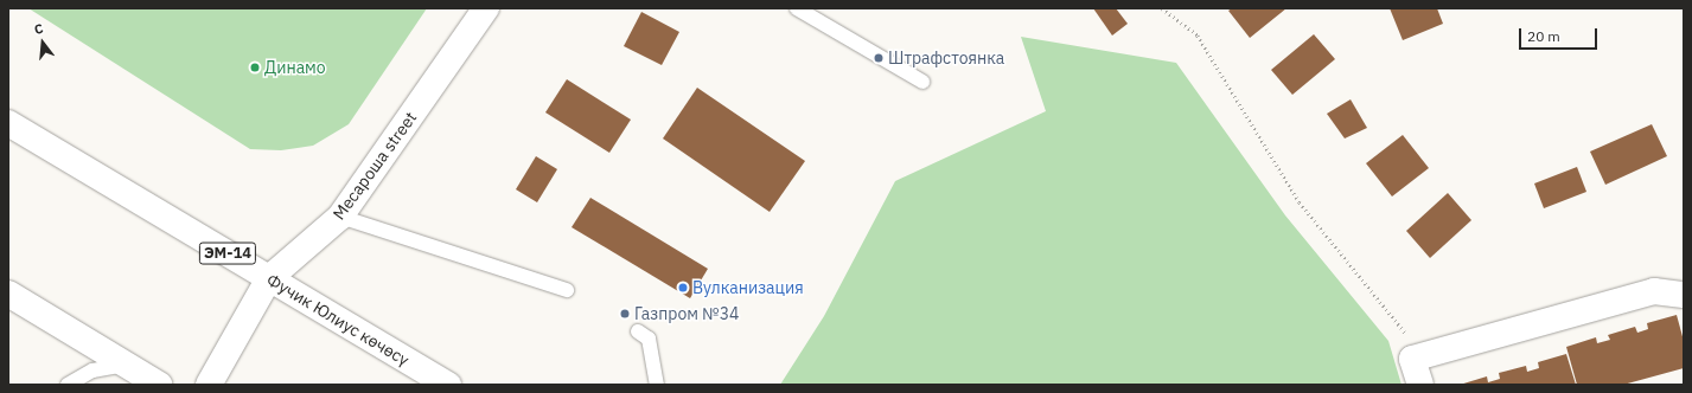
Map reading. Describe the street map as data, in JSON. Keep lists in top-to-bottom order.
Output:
{
  "streets": {
    "street": ["Месароша street", "ЭМ-14", "Фучик Юлиус көчөсү"]
  },
  "crossings": [
    ["Месароша street", "Фучик Юлиус көчөсү"]
  ],
  "places": [
    "Штрафстоянка",
    "Динамо",
    "Вулканизация",
    "Газпром №34"
  ],
  "scale_bar": "20 m",
  "north": "top"
}
